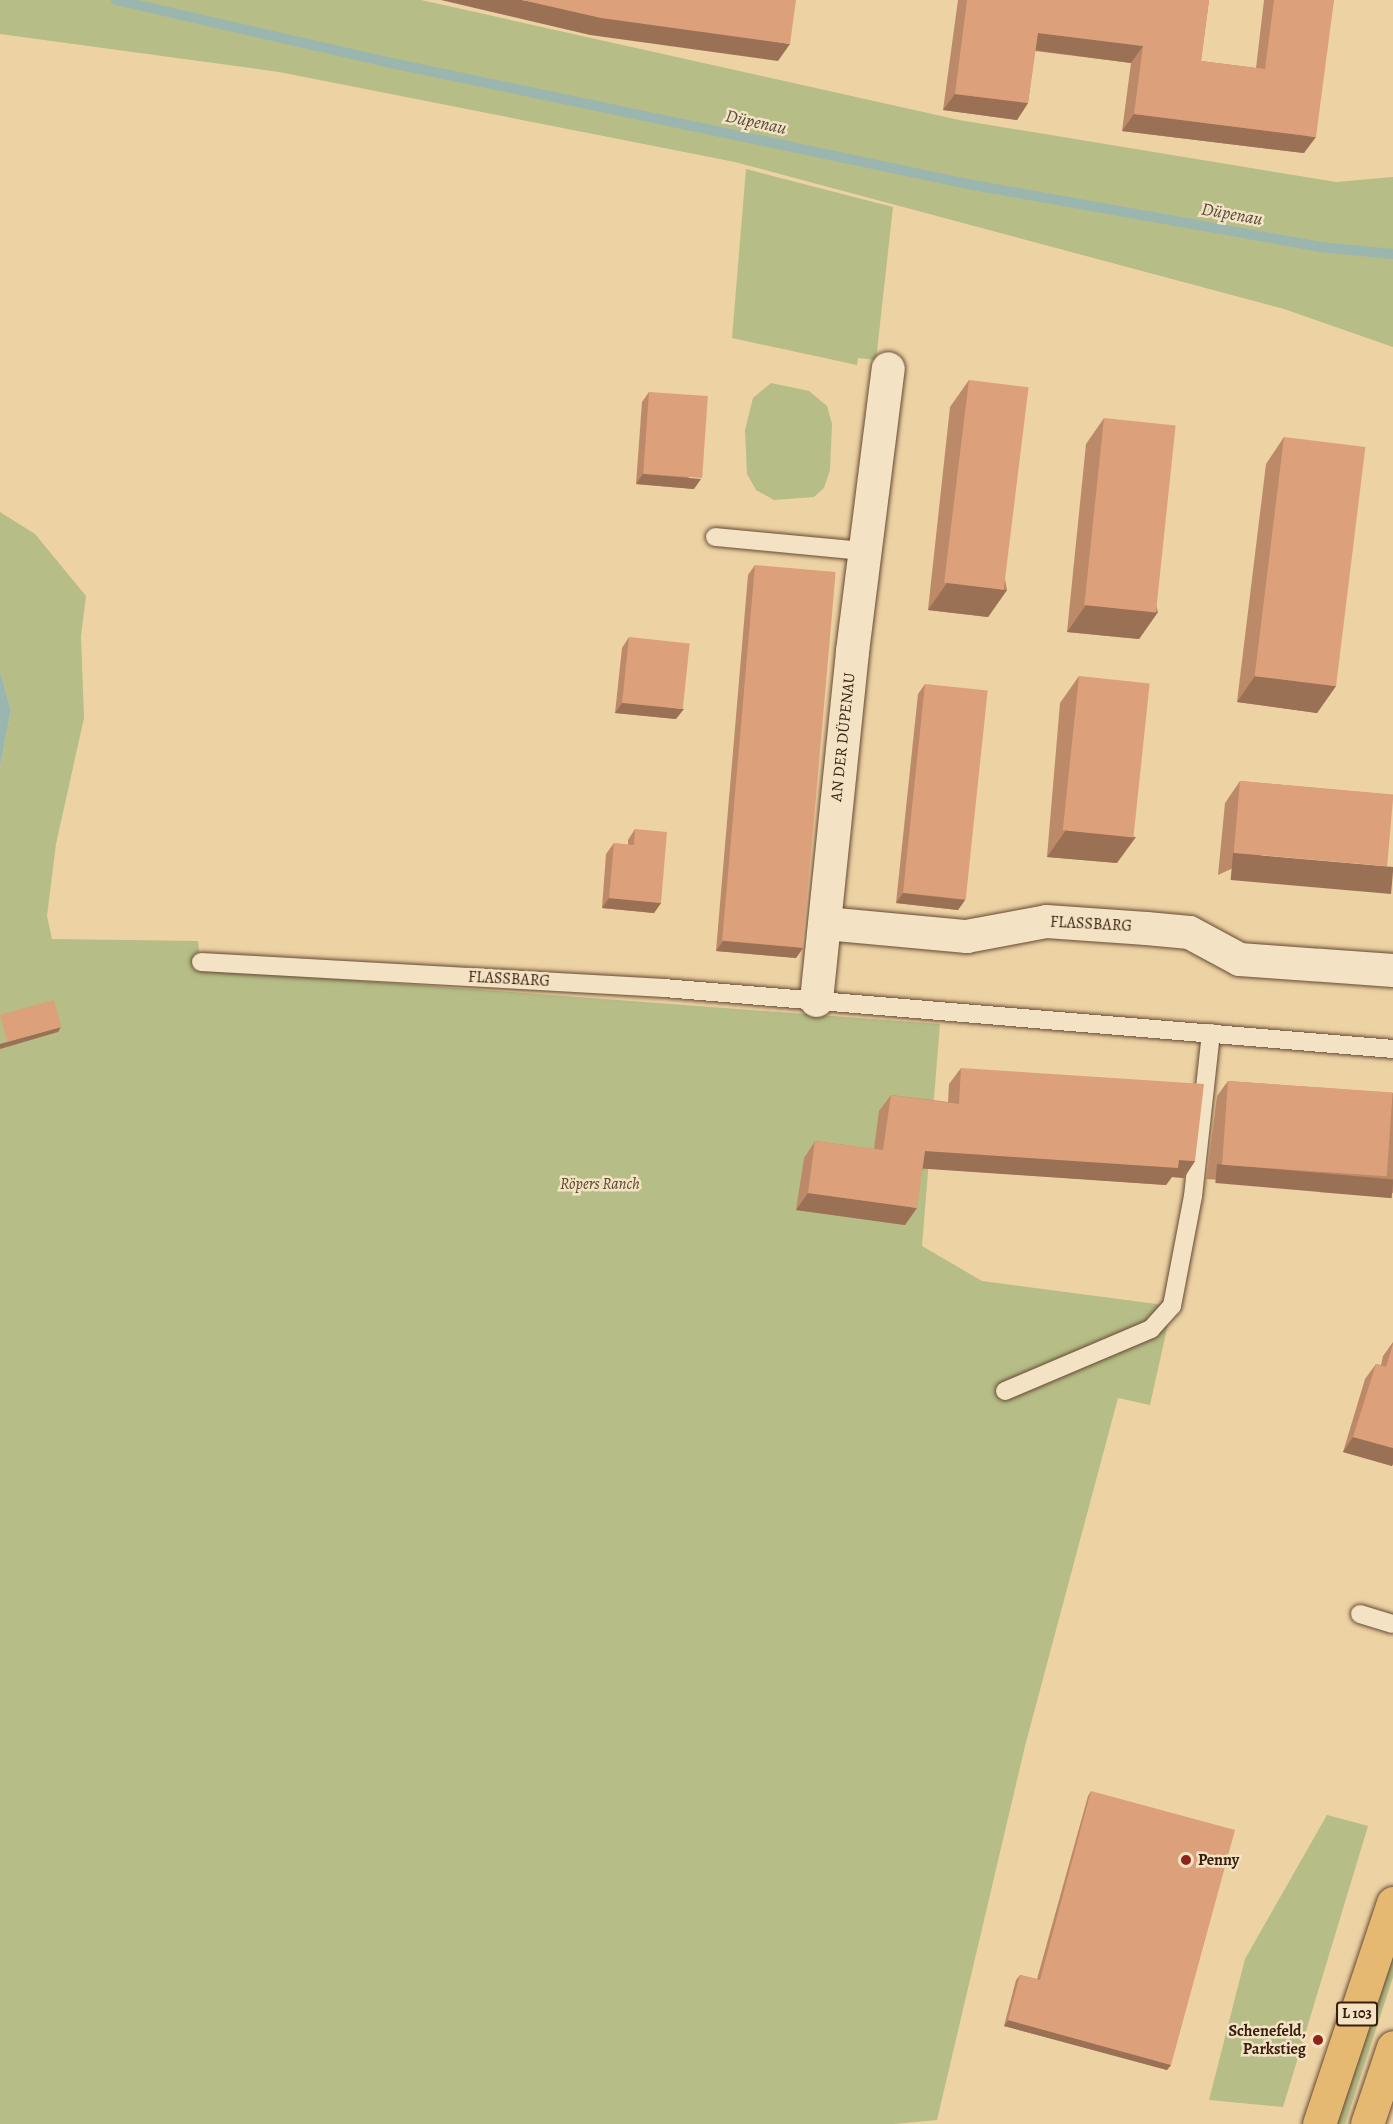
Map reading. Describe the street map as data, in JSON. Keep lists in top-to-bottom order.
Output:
{
  "streets": {
    "main road": ["L 103"],
    "street": ["AN DER DÜPENAU", "FLASSBARG"]
  },
  "crossings": [
    ["AN DER DÜPENAU", "FLASSBARG"]
  ],
  "water": ["Düpenau"],
  "parks": ["Röpers Ranch"],
  "places": ["Penny", "Schenefeld, Parkstieg"]
}
